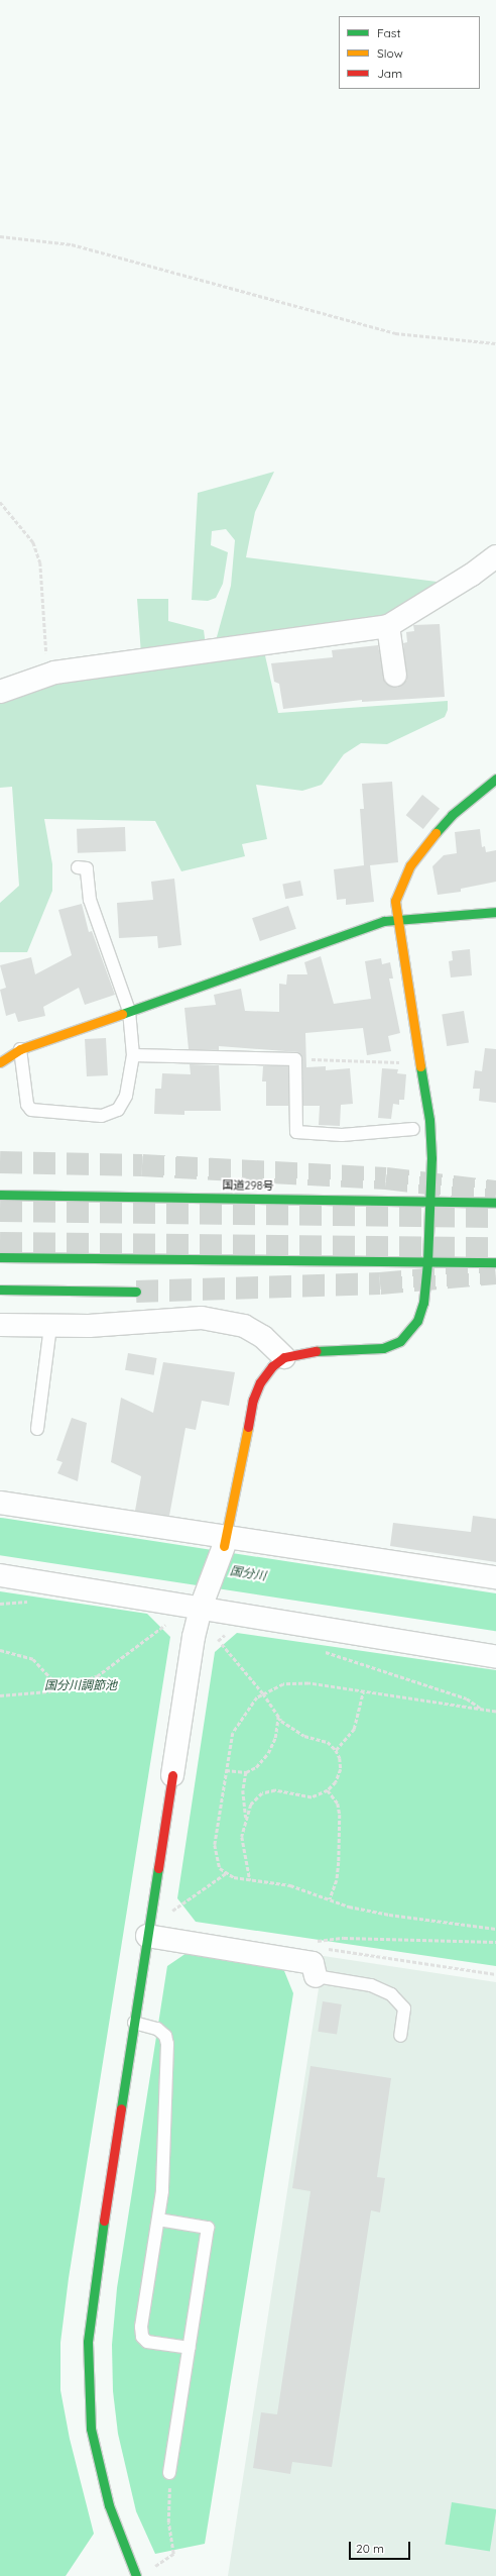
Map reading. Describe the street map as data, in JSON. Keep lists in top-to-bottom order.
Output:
{
  "streets": {
    "main road": ["国道298号"]
  },
  "water": ["国分川", "国分川調節池"],
  "legend": ["Fast", "Slow", "Jam"],
  "scale_bar": "20 m"
}
